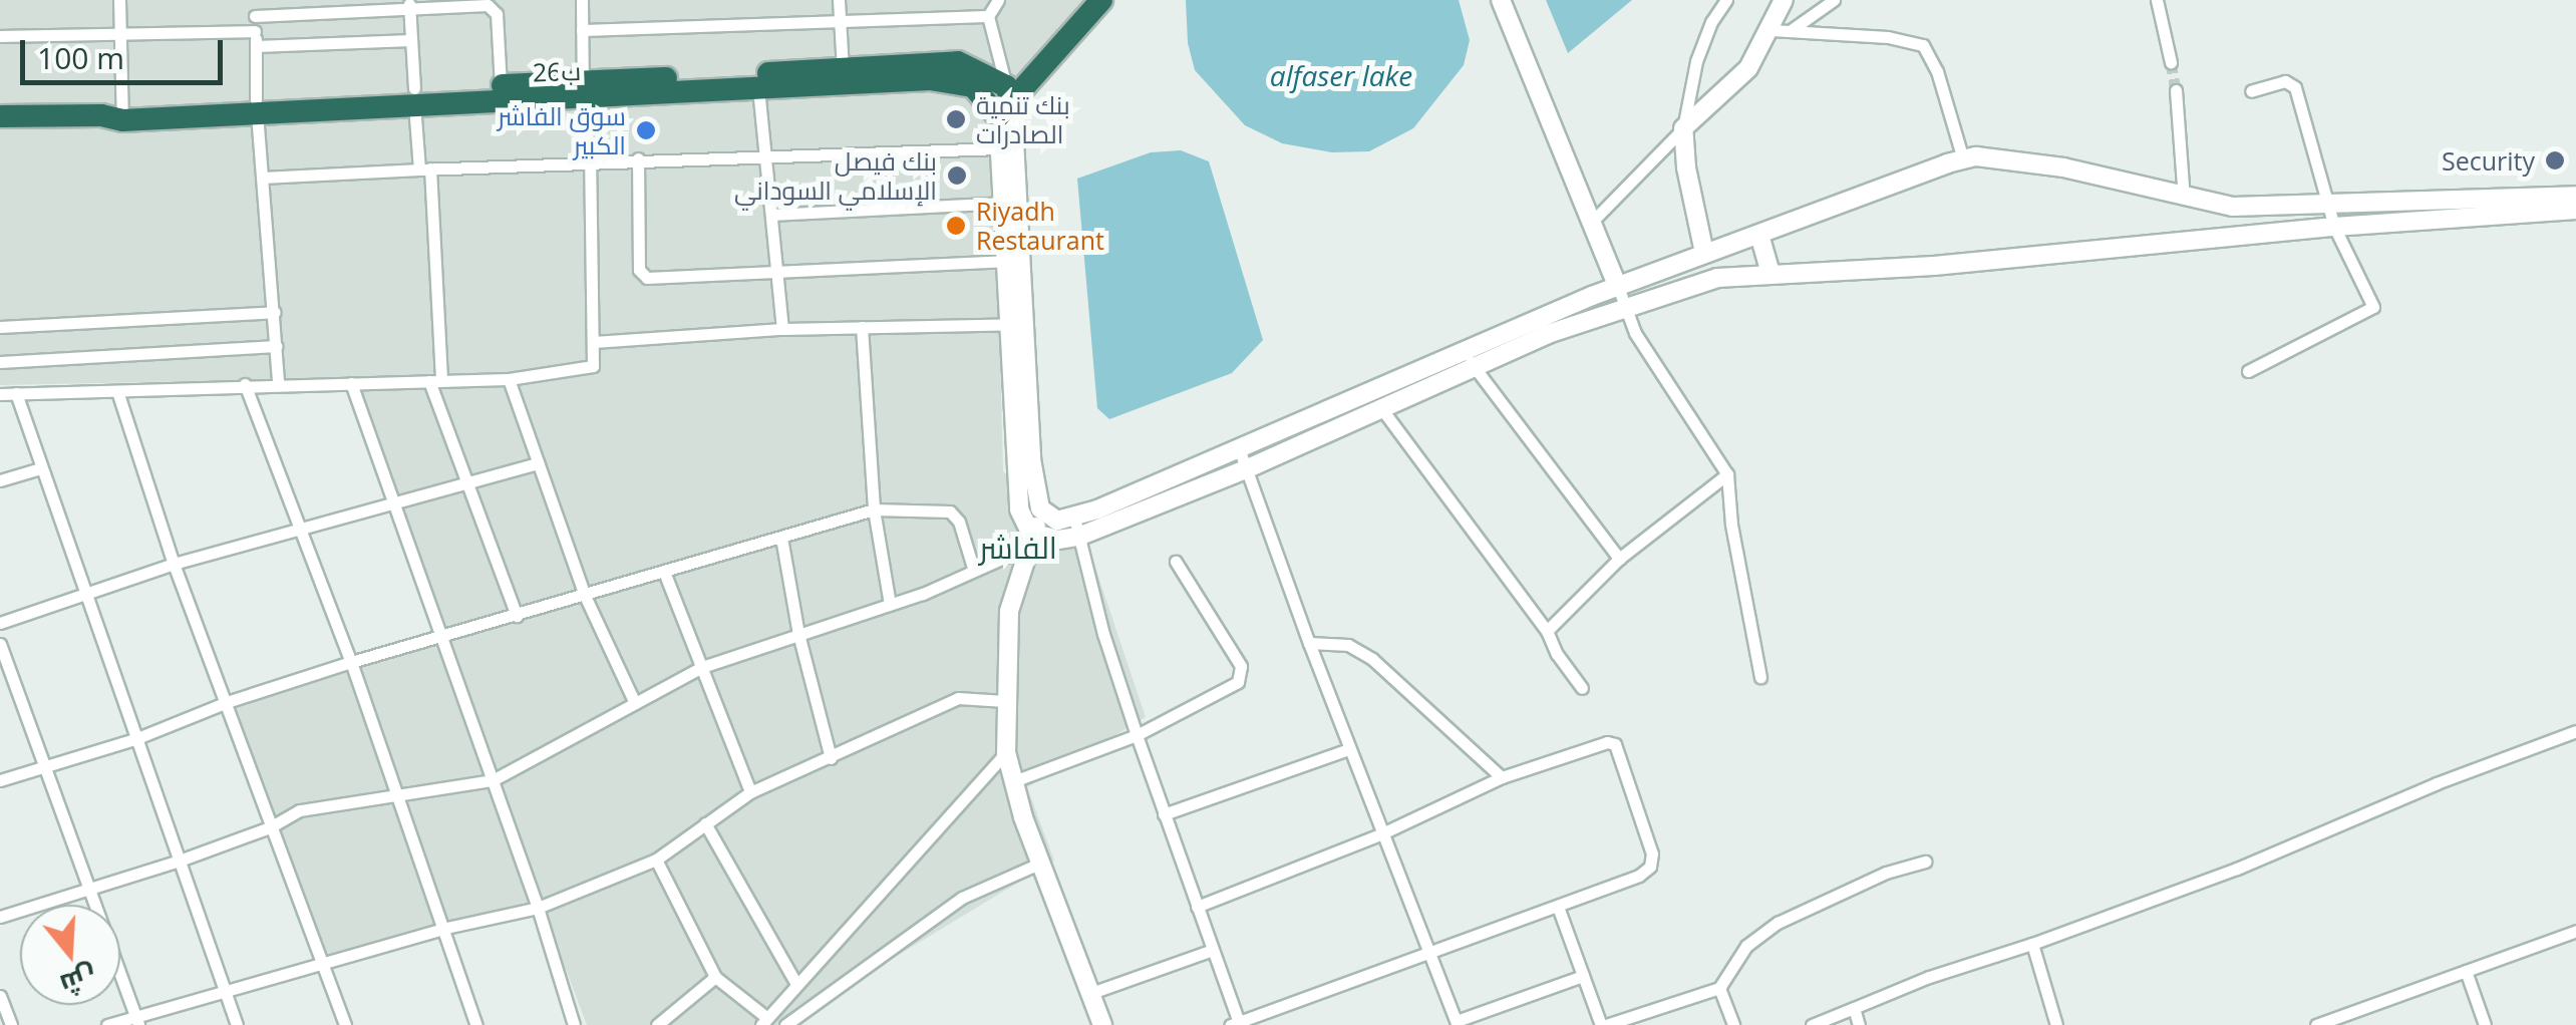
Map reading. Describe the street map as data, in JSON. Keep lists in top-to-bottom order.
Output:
{
  "streets": {
    "highway": ["26ب"]
  },
  "districts": ["الفاشر"],
  "water": ["alfaser lake"],
  "places": [
    "بنك تنمية الصادرات",
    "سوق الفاشر الكبير",
    "Security",
    "بنك فيصل الإسلامي السوداني",
    "Riyadh Restaurant"
  ],
  "scale_bar": "100 m",
  "north": "bottom"
}
